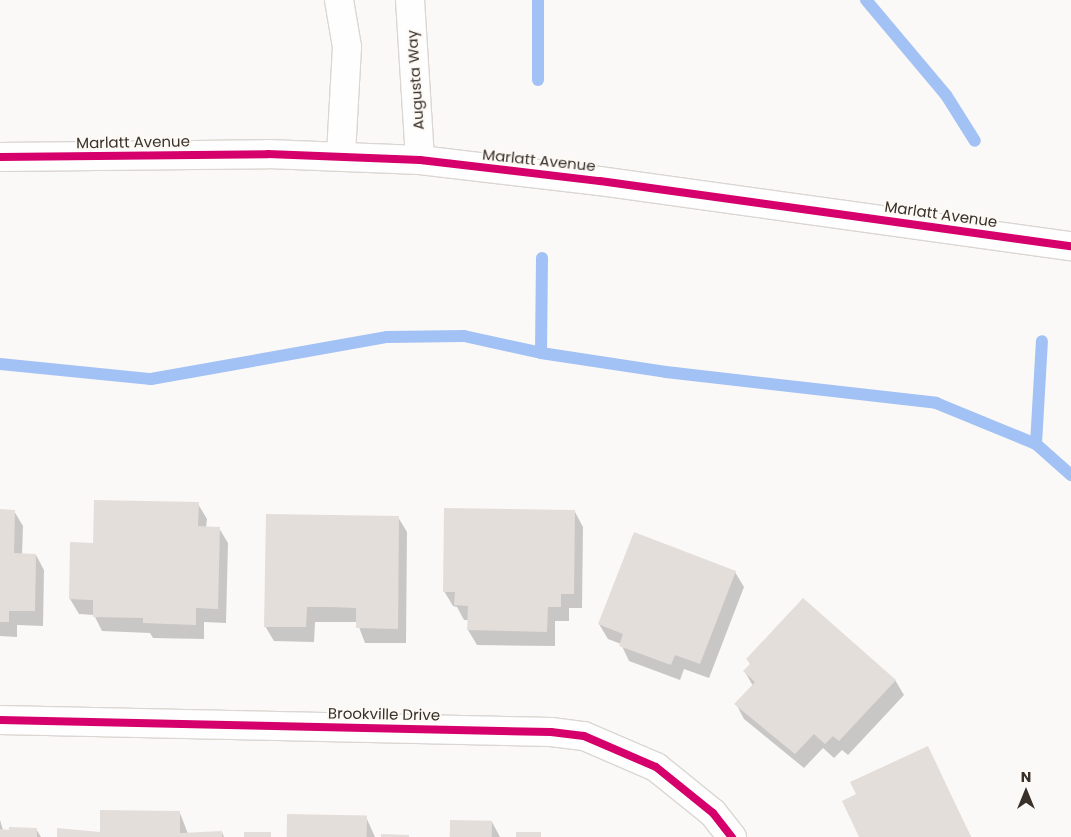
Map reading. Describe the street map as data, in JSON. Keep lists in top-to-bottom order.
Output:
{
  "streets": {
    "street": ["Augusta Way", "Marlatt Avenue", "Brookville Drive"]
  },
  "crossings": [
    ["Augusta Way", "Marlatt Avenue"]
  ],
  "north": "top"
}
